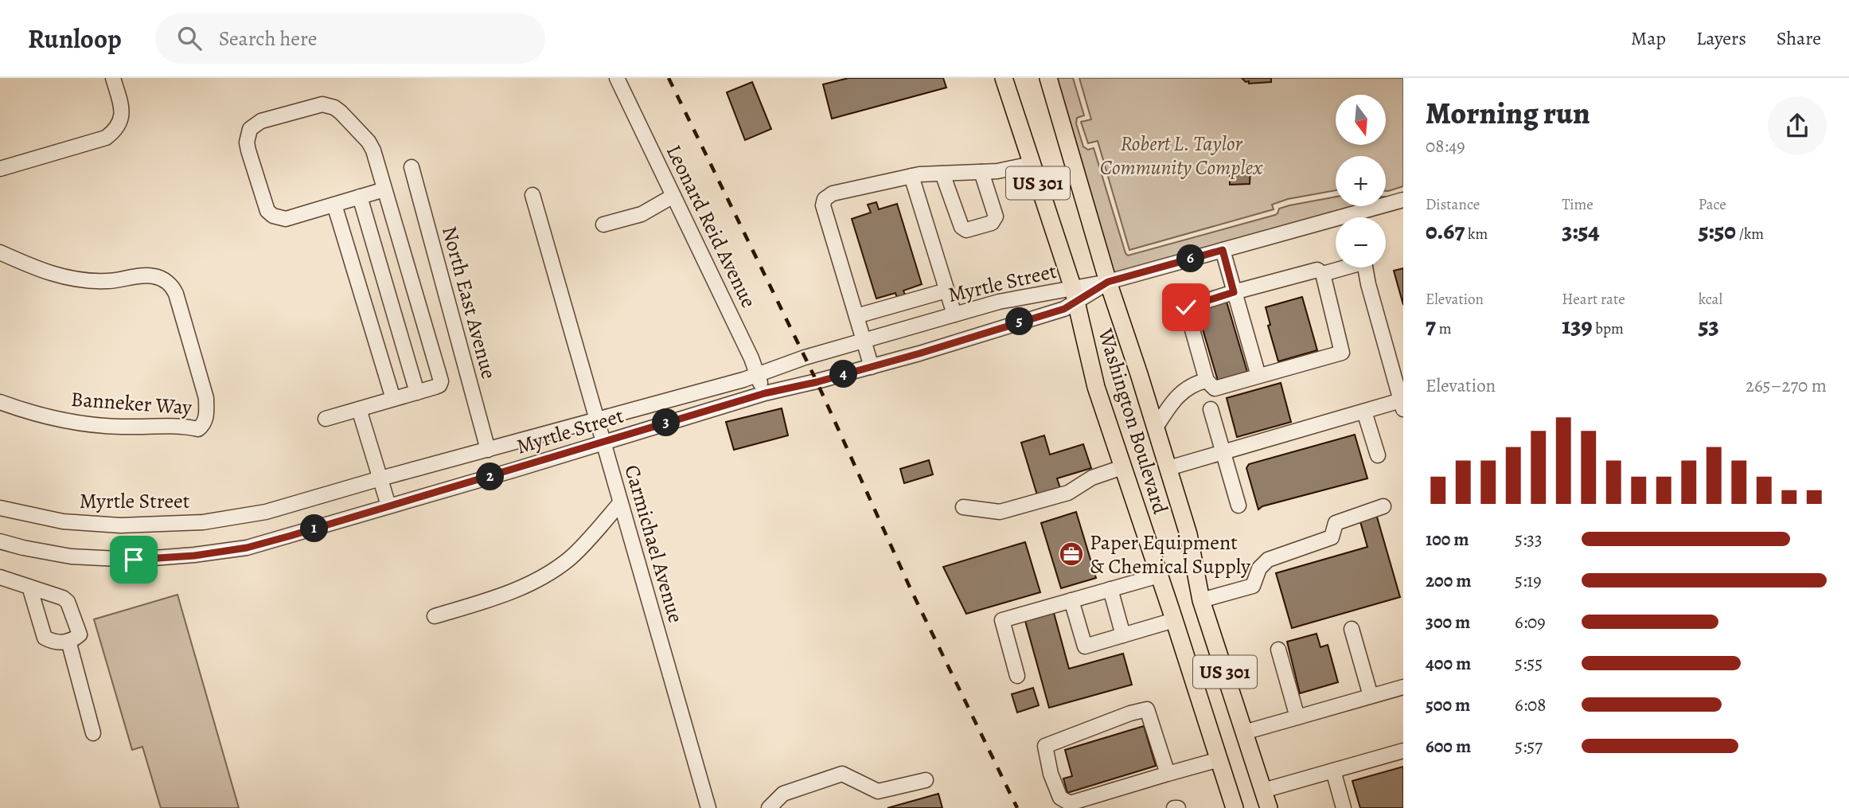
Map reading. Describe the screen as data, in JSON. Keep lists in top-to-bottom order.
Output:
{
  "streets": {
    "main road": ["US 301", "Washington Boulevard"],
    "street": [
      "Leonard Reid Avenue",
      "Myrtle Street",
      "North East Avenue",
      "Banneker Way",
      "Carmichael Avenue"
    ]
  },
  "crossings": [
    ["Leonard Reid Avenue", "Myrtle Street"],
    ["Myrtle Street", "North East Avenue"],
    ["Myrtle Street", "Washington Boulevard"],
    ["Myrtle Street", "Carmichael Avenue"]
  ],
  "parks": ["Robert L. Taylor Community Complex"],
  "places": {
    "office": ["Paper Equipment & Chemical Supply"]
  },
  "north": "bottom",
  "page": {
    "header": "Runloop",
    "search": "Search here",
    "nav": ["Map", "Layers", "Share"],
    "heading": ["Morning run", "08:49"],
    "map_buttons": ["+", "−"],
    "stats": [
      ["Distance", "0.67 km"],
      ["Time", "3:54"],
      ["Pace", "5:50 /km"],
      ["Elevation", "7 m"],
      ["Heart rate", "139 bpm"],
      ["kcal", "53"]
    ],
    "pins": [
      "6",
      "5",
      "4",
      "3",
      "2",
      "1"
    ],
    "chart": ["Elevation", "265–270 m"],
    "list": [
      {
        "name": "100 m",
        "note": "5:33"
      },
      {
        "name": "200 m",
        "note": "5:19"
      },
      {
        "name": "300 m",
        "note": "6:09"
      },
      {
        "name": "400 m",
        "note": "5:55"
      },
      {
        "name": "500 m",
        "note": "6:08"
      },
      {
        "name": "600 m",
        "note": "5:57"
      }
    ]
  }
}
